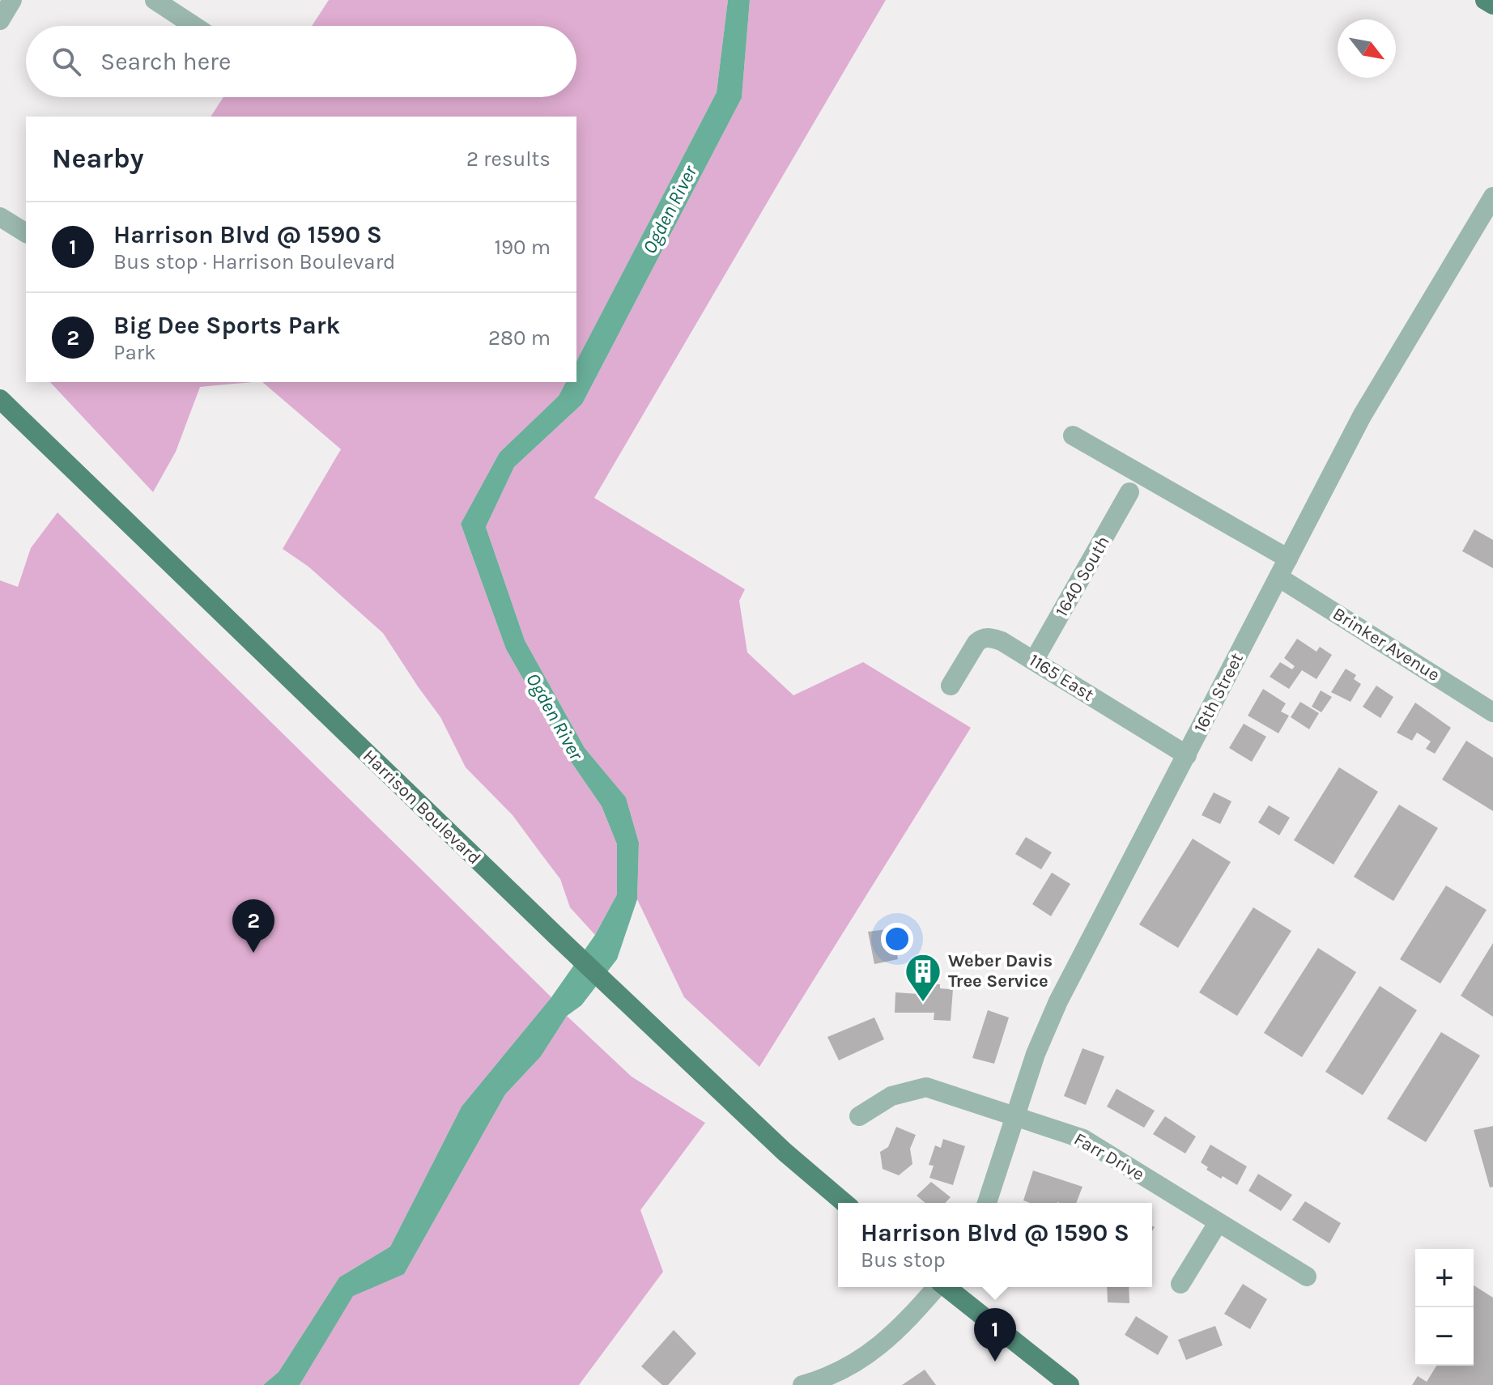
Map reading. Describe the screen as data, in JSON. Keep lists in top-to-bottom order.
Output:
{
  "streets": {
    "main road": ["Harrison Boulevard"],
    "street": [
      "1640 South",
      "Brinker Avenue",
      "1165 East",
      "16th Street",
      "Farr Drive"
    ]
  },
  "crossings": [
    ["1640 South", "1165 East"],
    ["Brinker Avenue", "16th Street"],
    ["1165 East", "16th Street"],
    ["16th Street", "Farr Drive"]
  ],
  "water": ["Ogden River"],
  "places": {
    "building": ["Weber Davis Tree Service"]
  },
  "north": "bottom right",
  "page": {
    "search": "Search here",
    "heading": ["Nearby", "2 results"],
    "list": [
      {
        "mark": "1",
        "name": "Harrison Blvd @ 1590 S",
        "note": "Bus stop · Harrison Boulevard",
        "value": "190 m"
      },
      {
        "mark": "2",
        "name": "Big Dee Sports Park",
        "note": "Park",
        "value": "280 m"
      }
    ],
    "pins": ["2", "1"],
    "popup": ["Harrison Blvd @ 1590 S", "Bus stop"],
    "map_buttons": ["+", "−"]
  }
}
